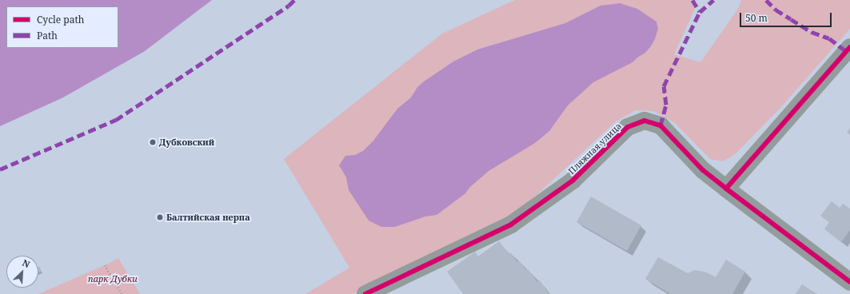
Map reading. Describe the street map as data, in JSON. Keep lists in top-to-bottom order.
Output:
{
  "streets": {
    "street": ["Пляжная улица"]
  },
  "parks": ["парк Дубки"],
  "places": ["Дубковский", "Балтийская нерпа"],
  "legend": ["Cycle path", "Path"],
  "scale_bar": "50 m",
  "north": "top right"
}
